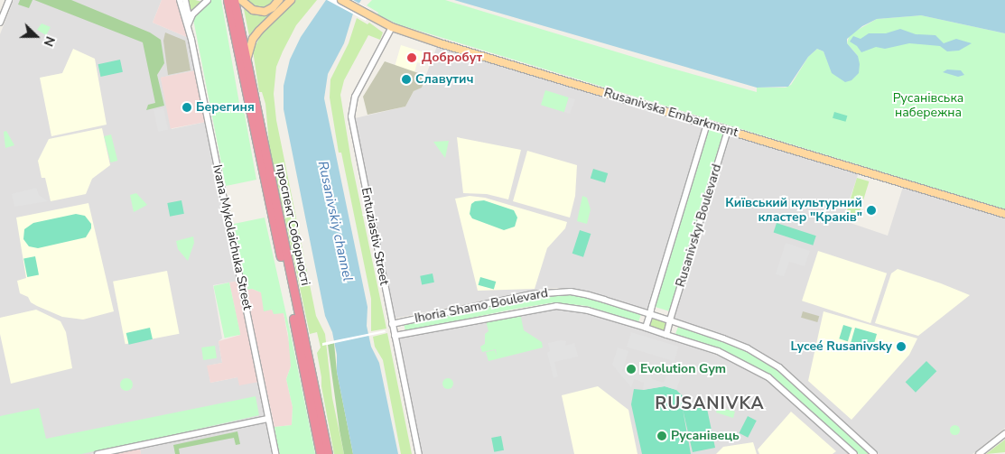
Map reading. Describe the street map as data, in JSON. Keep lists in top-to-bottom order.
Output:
{
  "streets": {
    "highway": ["проспект Соборності"],
    "main road": ["Rusanivska Embarkment"],
    "street": [
      "Rusanivskyi Boulevard",
      "Entuziastiv Street",
      "Ivana Mykolaichuka Street",
      "Ihoria Shamo Boulevard"
    ]
  },
  "crossings": [
    ["Rusanivska Embarkment", "Rusanivskyi Boulevard"],
    ["Rusanivska Embarkment", "Entuziastiv Street"],
    ["Rusanivskyi Boulevard", "Ihoria Shamo Boulevard"],
    ["Entuziastiv Street", "Ihoria Shamo Boulevard"]
  ],
  "districts": ["RUSANIVKA"],
  "water": ["Rusanivskiy channel"],
  "parks": ["Русанівська набережна"],
  "places": [
    "Добробут",
    "Славутич",
    "Берегиня",
    "Київський культурний кластер \"Краків\"",
    "Lyceé Rusanivsky",
    "Evolution Gym",
    "Русанівець"
  ],
  "north": "right"
}
